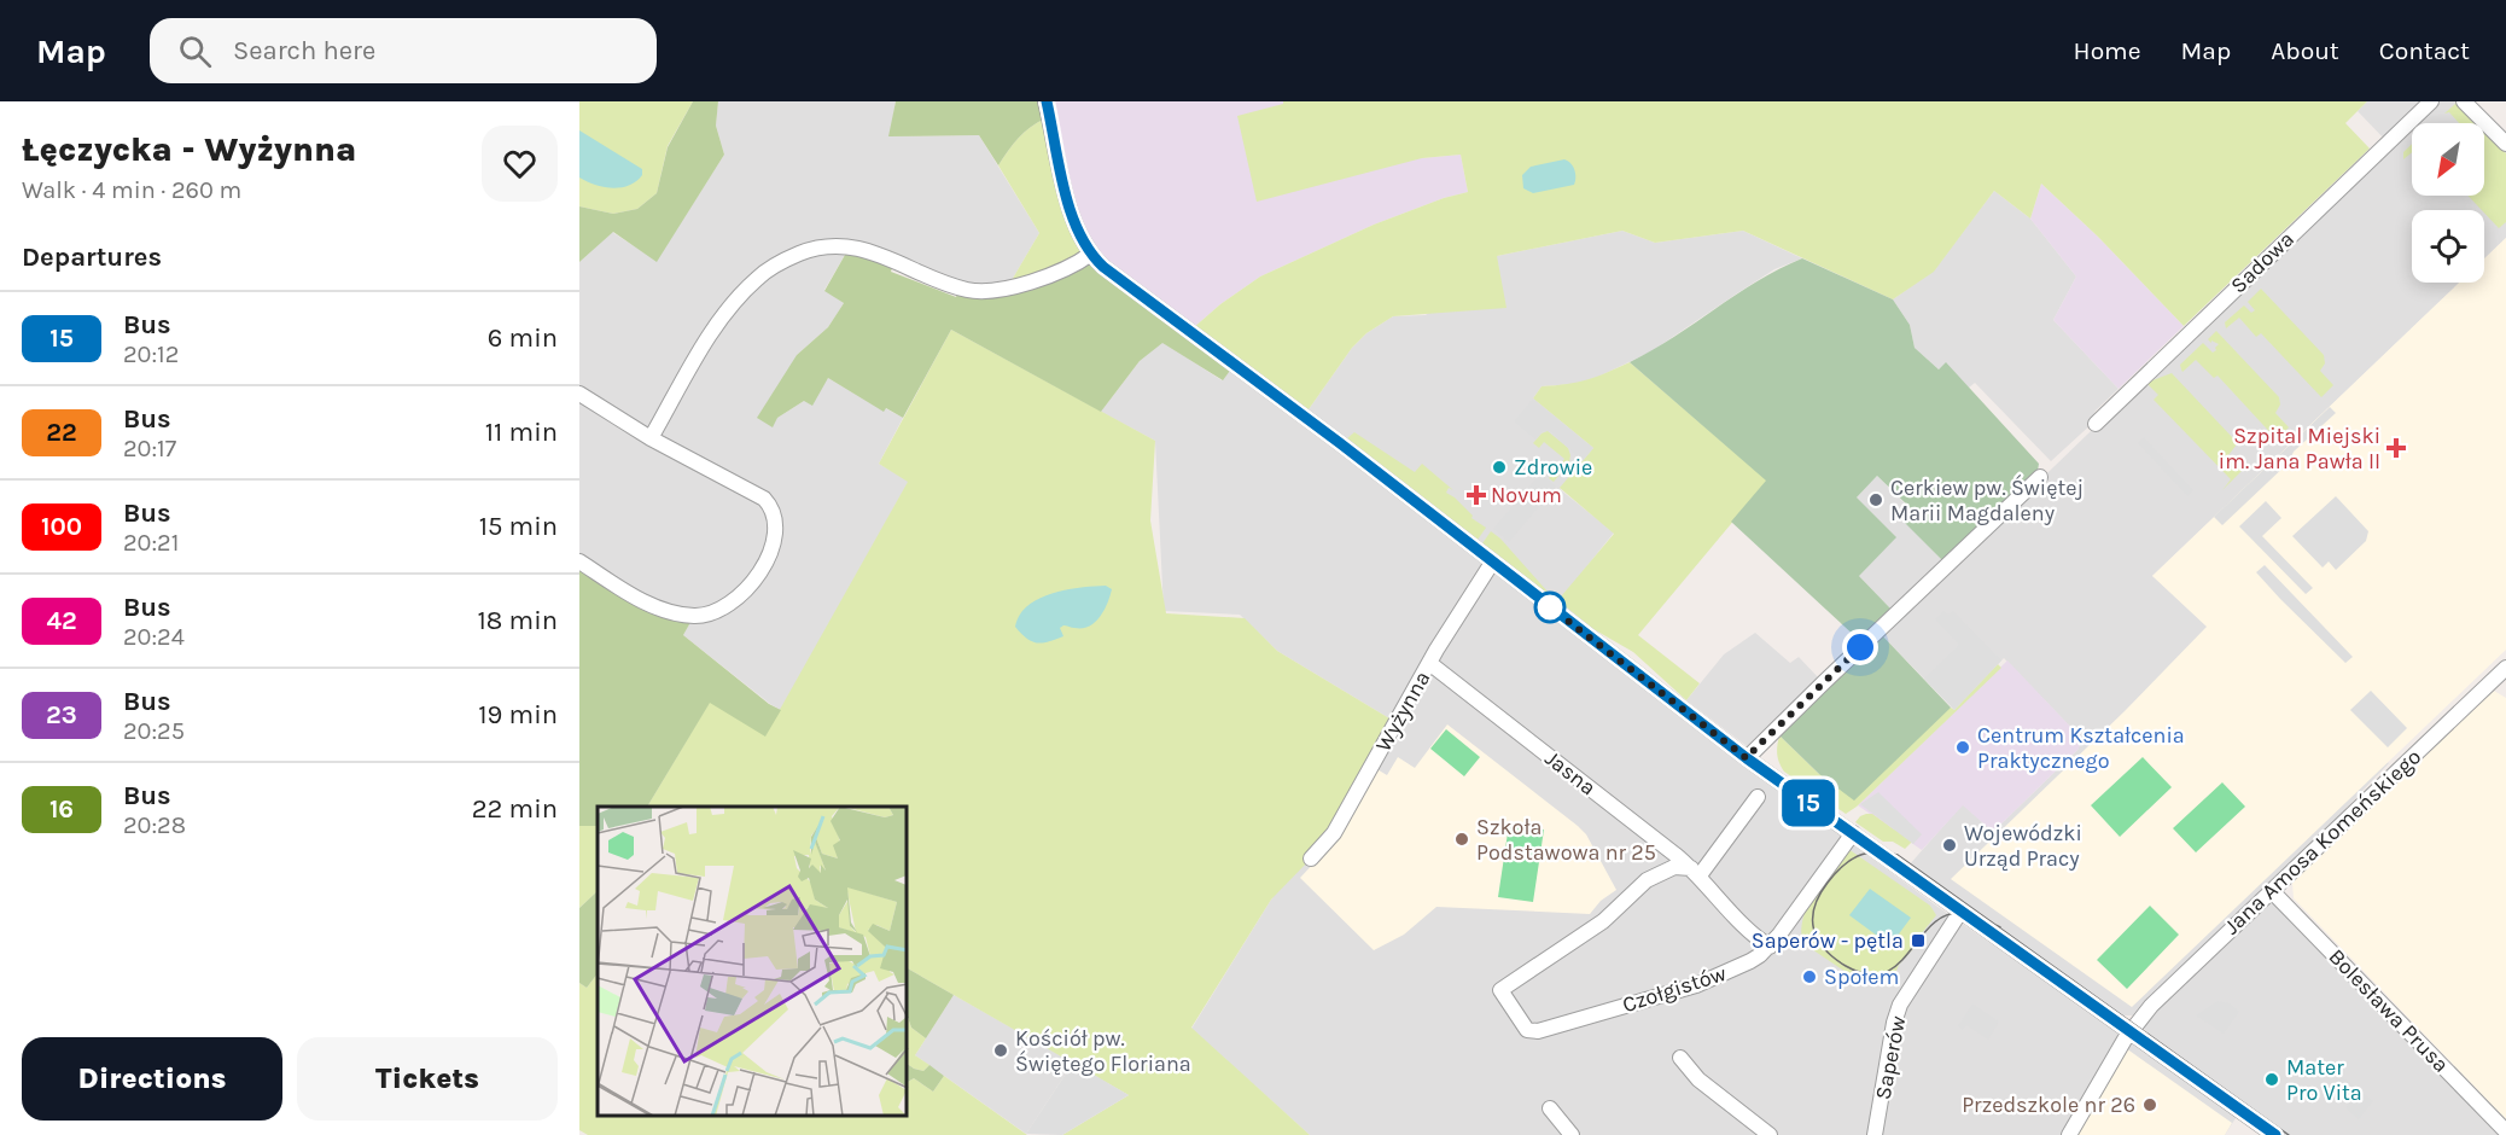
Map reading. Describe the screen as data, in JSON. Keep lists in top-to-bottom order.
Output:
{
  "streets": {
    "street": [
      "Sadowa",
      "Wyżynna",
      "Jasna",
      "Jana Amosa Komeńskiego",
      "Czołgistów",
      "Bolesława Prusa",
      "Saperów"
    ]
  },
  "crossings": [
    ["Wyżynna", "Jasna"],
    ["Jasna", "Czołgistów"],
    ["Jana Amosa Komeńskiego", "Bolesława Prusa"]
  ],
  "places": {
    "health": ["Szpital Miejski im. Jana Pawła II", "Novum"],
    "other": [
      "Zdrowie",
      "Cerkiew pw. Świętej Marii Magdaleny",
      "Centrum Kształcenia Praktycznego",
      "Szkoła Podstawowa nr 25",
      "Wojewódzki Urząd Pracy",
      "Społem",
      "Kościół pw. Świętego Floriana",
      "Mater Pro Vita",
      "Przedszkole nr 26"
    ],
    "transit": ["Saperów - pętla"]
  },
  "lines": ["bus line 15"],
  "north": "bottom left",
  "page": {
    "header": "Map",
    "search": "Search here",
    "nav": [
      "Home",
      "Map",
      "About",
      "Contact"
    ],
    "heading": [
      ["Łęczycka - Wyżynna", "Walk · 4 min · 260 m"],
      "Departures"
    ],
    "on_map": "15",
    "list": [
      {
        "mark": "15",
        "name": "Bus",
        "note": "20:12",
        "value": "6 min"
      },
      {
        "mark": "22",
        "name": "Bus",
        "note": "20:17",
        "value": "11 min"
      },
      {
        "mark": "100",
        "name": "Bus",
        "note": "20:21",
        "value": "15 min"
      },
      {
        "mark": "42",
        "name": "Bus",
        "note": "20:24",
        "value": "18 min"
      },
      {
        "mark": "23",
        "name": "Bus",
        "note": "20:25",
        "value": "19 min"
      },
      {
        "mark": "16",
        "name": "Bus",
        "note": "20:28",
        "value": "22 min"
      }
    ],
    "buttons": ["Directions", "Tickets"]
  }
}
